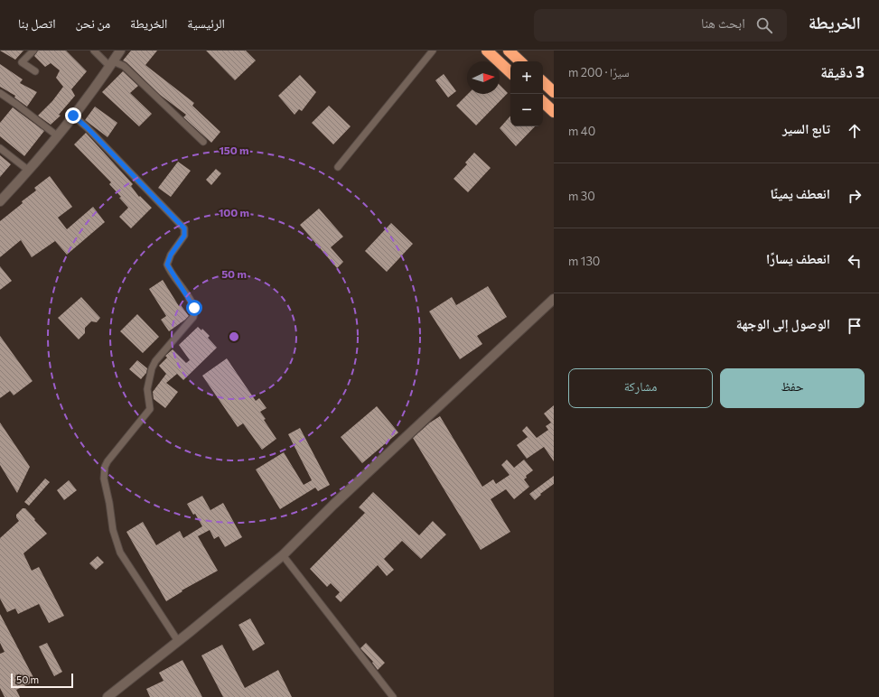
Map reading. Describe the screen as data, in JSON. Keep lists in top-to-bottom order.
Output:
{
  "scale_bar": "50 m",
  "north": "right",
  "page": {
    "header": "الخريطة",
    "search": "ابحث هنا",
    "nav": [
      "الرئيسية",
      "الخريطة",
      "من نحن",
      "اتصل بنا"
    ],
    "heading": ["3 دقيقة", "سيرًا · 200 m"],
    "map_buttons": ["+", "−"],
    "list": [
      ["تابع السير", "40 m"],
      ["انعطف يمينًا", "30 m"],
      ["انعطف يسارًا", "130 m"],
      "الوصول إلى الوجهة"
    ],
    "buttons": ["حفظ", "مشاركة"],
    "scale": "50 m"
  },
  "rings": ["150 m", "100 m", "50 m"]
}
